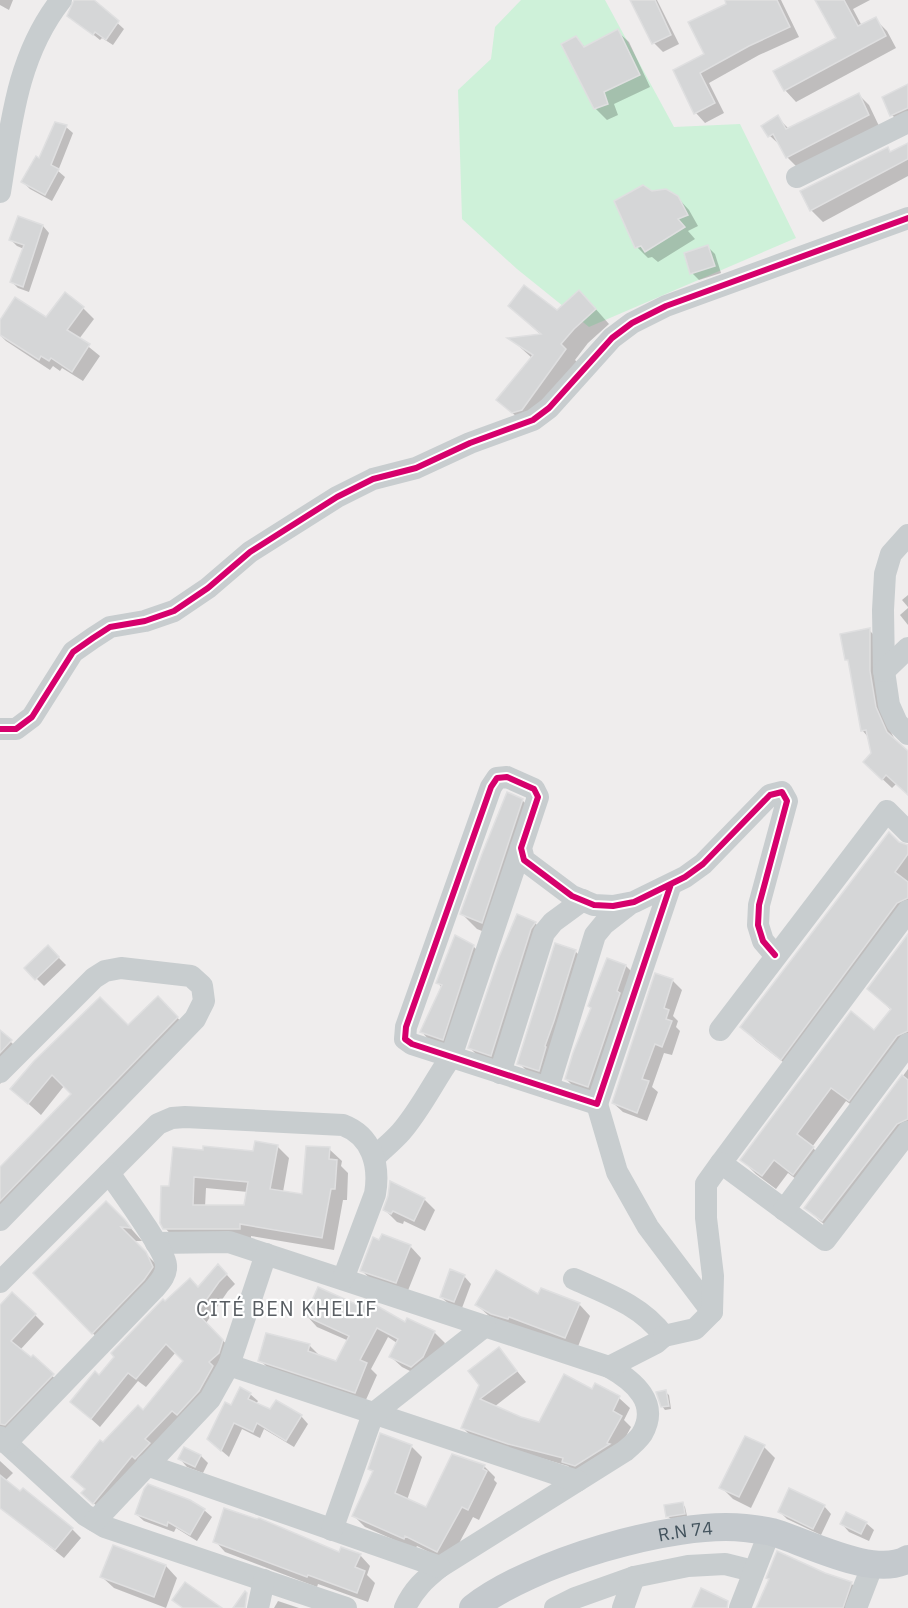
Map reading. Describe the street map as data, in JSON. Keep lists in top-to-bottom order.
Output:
{
  "streets": {
    "main road": ["R.N 74"]
  },
  "districts": ["CITÉ BEN KHELIF"]
}
